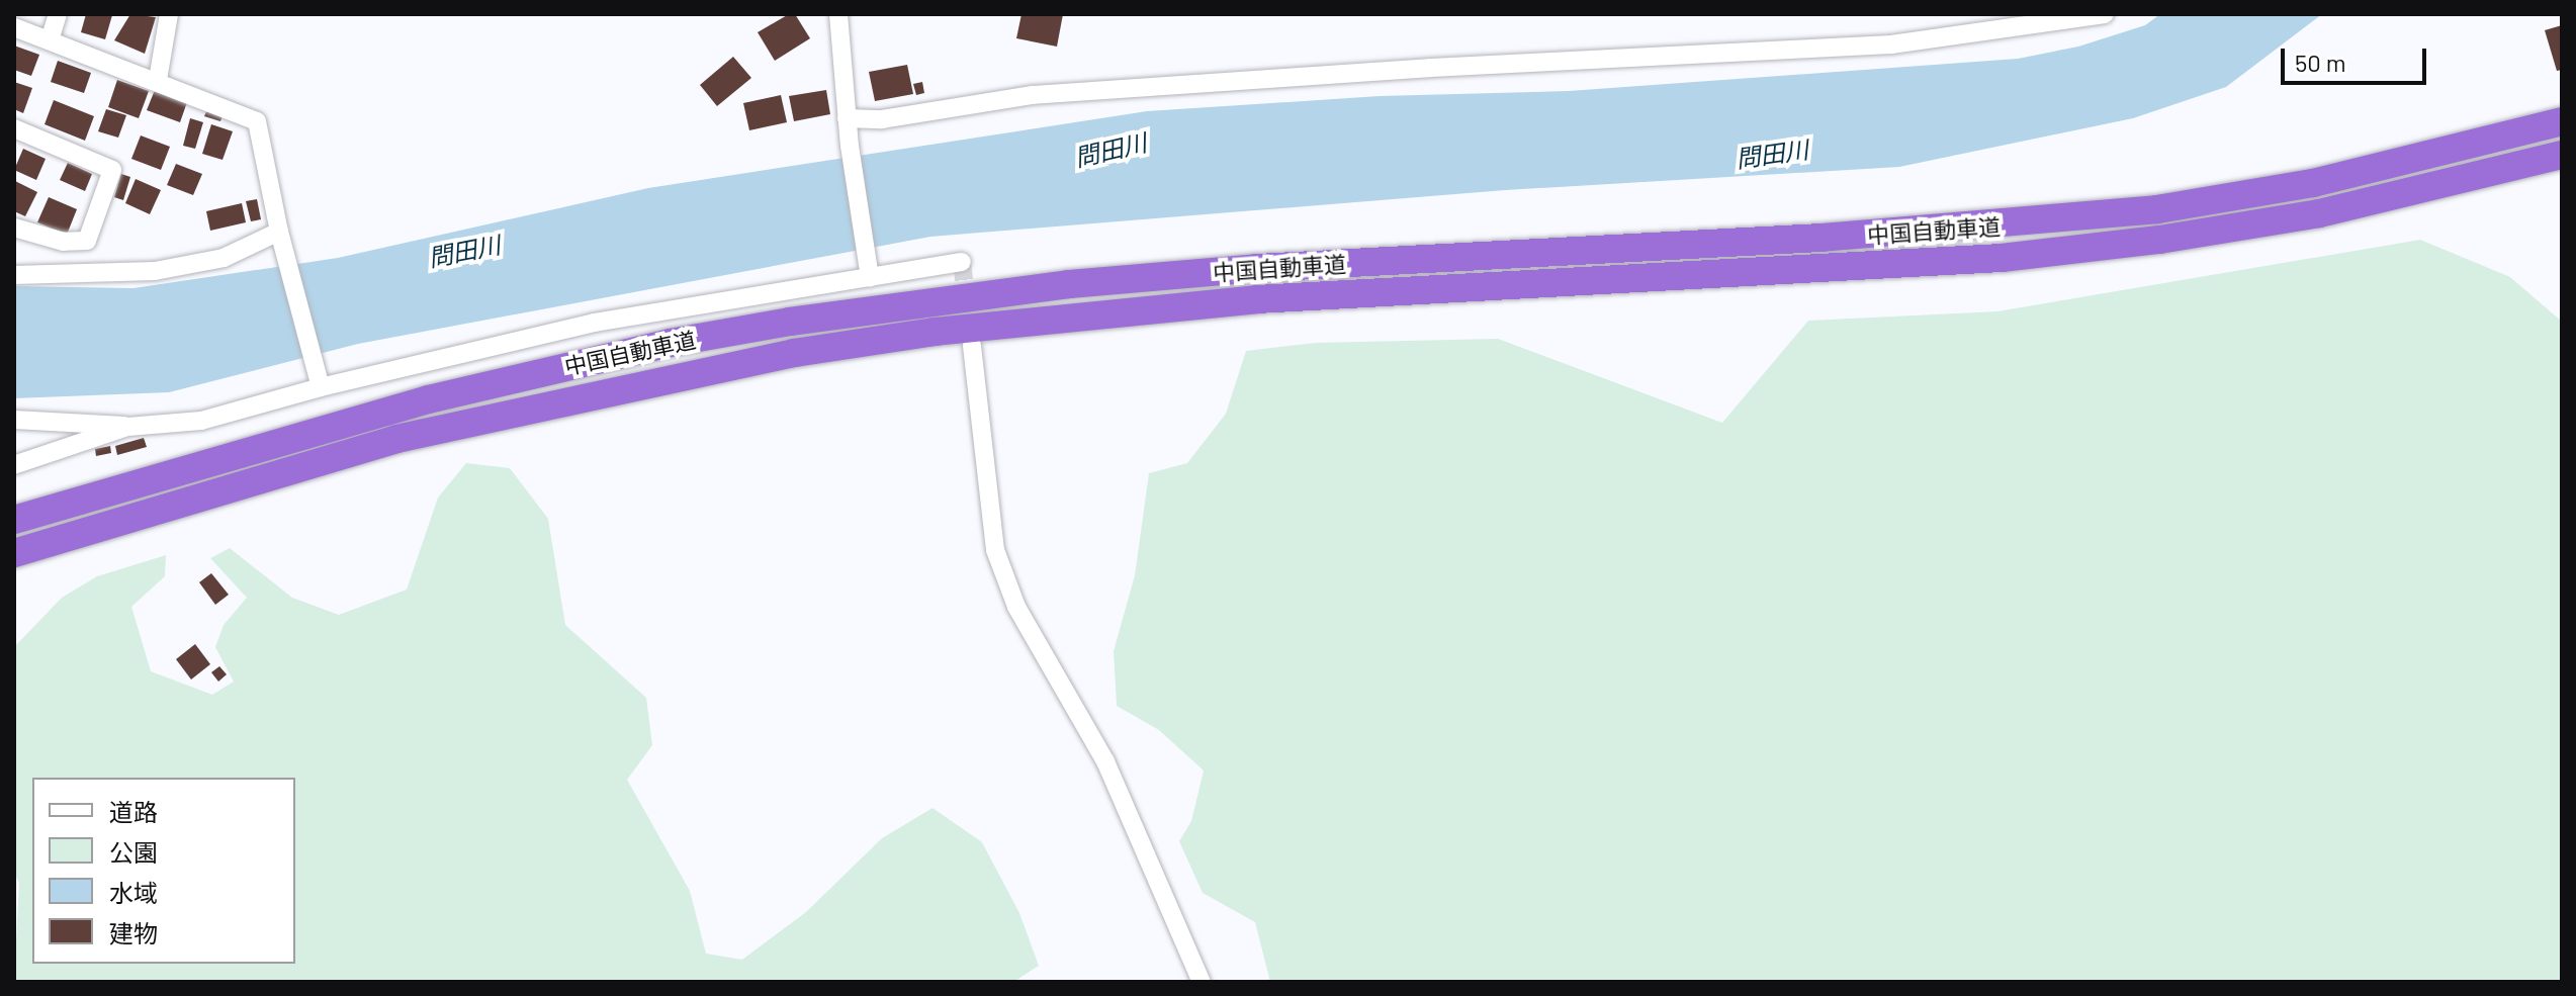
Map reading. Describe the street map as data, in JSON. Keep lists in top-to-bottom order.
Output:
{
  "streets": {
    "highway": ["中国自動車道"]
  },
  "water": ["問田川"],
  "legend": [
    "道路",
    "公園",
    "水域",
    "建物"
  ],
  "scale_bar": "50 m"
}
